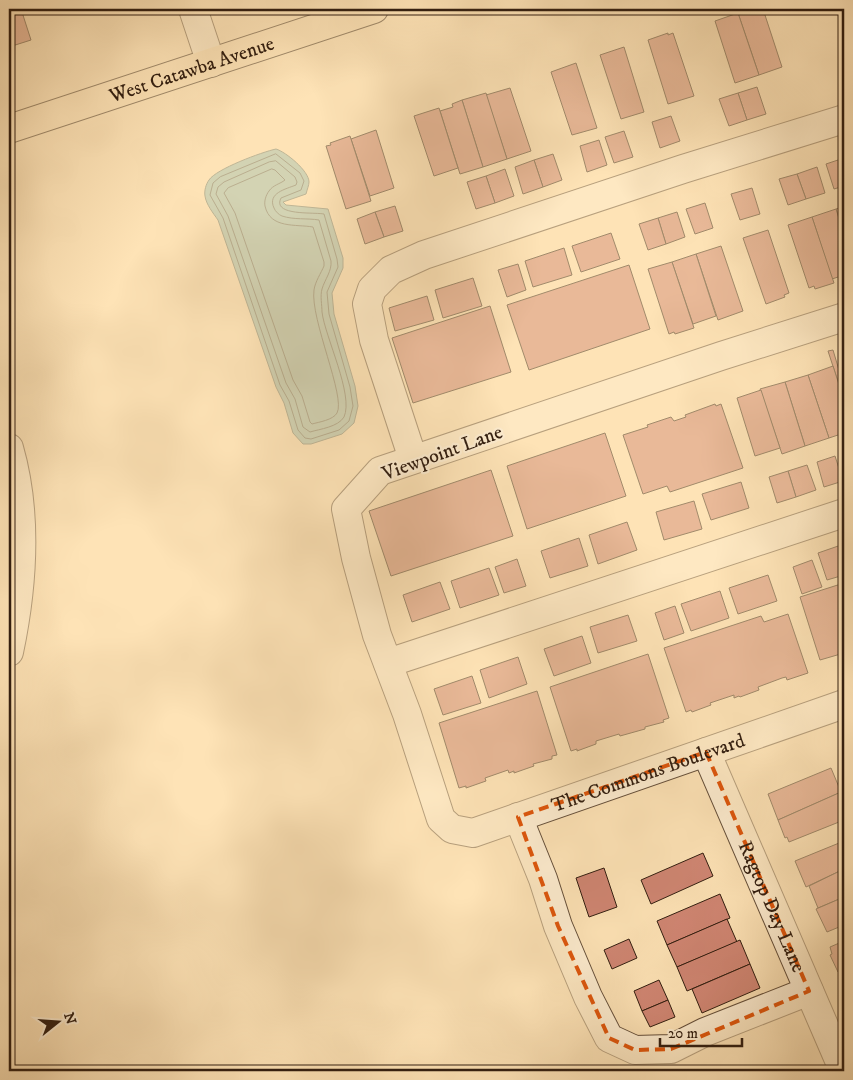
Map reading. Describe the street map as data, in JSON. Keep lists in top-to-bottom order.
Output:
{
  "streets": {
    "main road": ["West Catawba Avenue"],
    "street": ["Viewpoint Lane", "The Commons Boulevard", "Ragtop Day Lane"]
  },
  "crossings": [
    ["Viewpoint Lane", "The Commons Boulevard"],
    ["The Commons Boulevard", "Ragtop Day Lane"]
  ],
  "scale_bar": "20 m",
  "north": "right"
}
